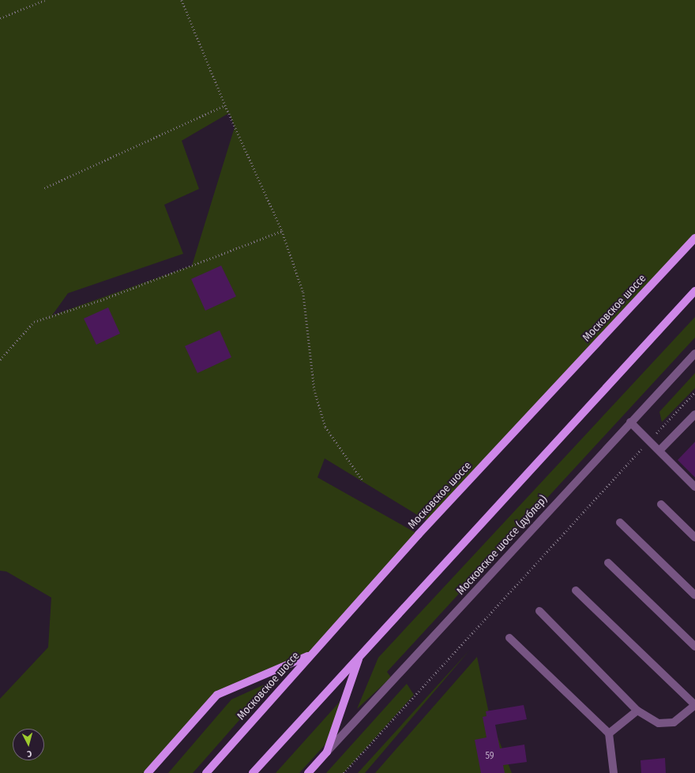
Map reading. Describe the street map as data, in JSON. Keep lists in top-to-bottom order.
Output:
{
  "streets": {
    "main road": ["Московское шоссе"],
    "street": ["Московское шоссе (дублер)"]
  },
  "house_numbers": ["59"],
  "north": "bottom"
}
